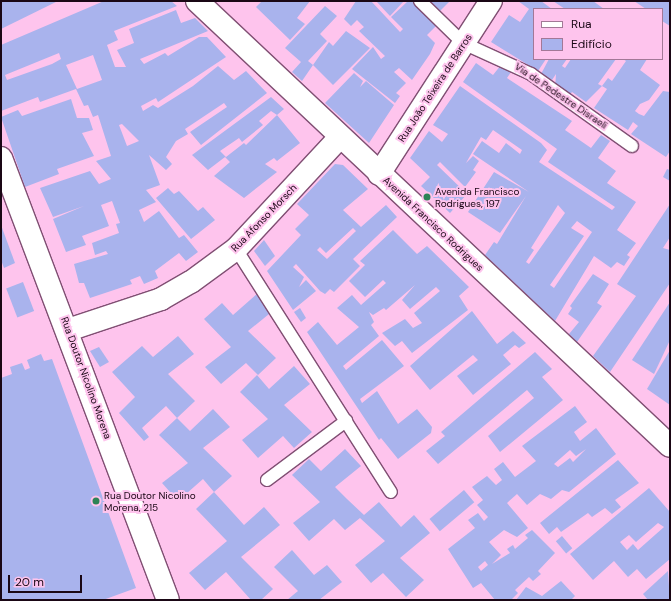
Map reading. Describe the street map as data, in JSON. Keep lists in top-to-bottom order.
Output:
{
  "streets": {
    "street": [
      "Rua João Teixeira de Barros",
      "Rua Afonso Morsch",
      "Avenida Francisco Rodrigues",
      "Rua Doutor Nicolino Morena"
    ],
    "lane": ["Via de Pedestre Disraeli"]
  },
  "crossings": [
    ["Rua João Teixeira de Barros", "Via de Pedestre Disraeli"],
    ["Rua João Teixeira de Barros", "Avenida Francisco Rodrigues"],
    ["Rua Afonso Morsch", "Avenida Francisco Rodrigues"],
    ["Rua Afonso Morsch", "Rua Doutor Nicolino Morena"]
  ],
  "places": ["Avenida Francisco Rodrigues, 197", "Rua Doutor Nicolino Morena, 215"],
  "legend": ["Rua", "Edifício"],
  "scale_bar": "20 m"
}
